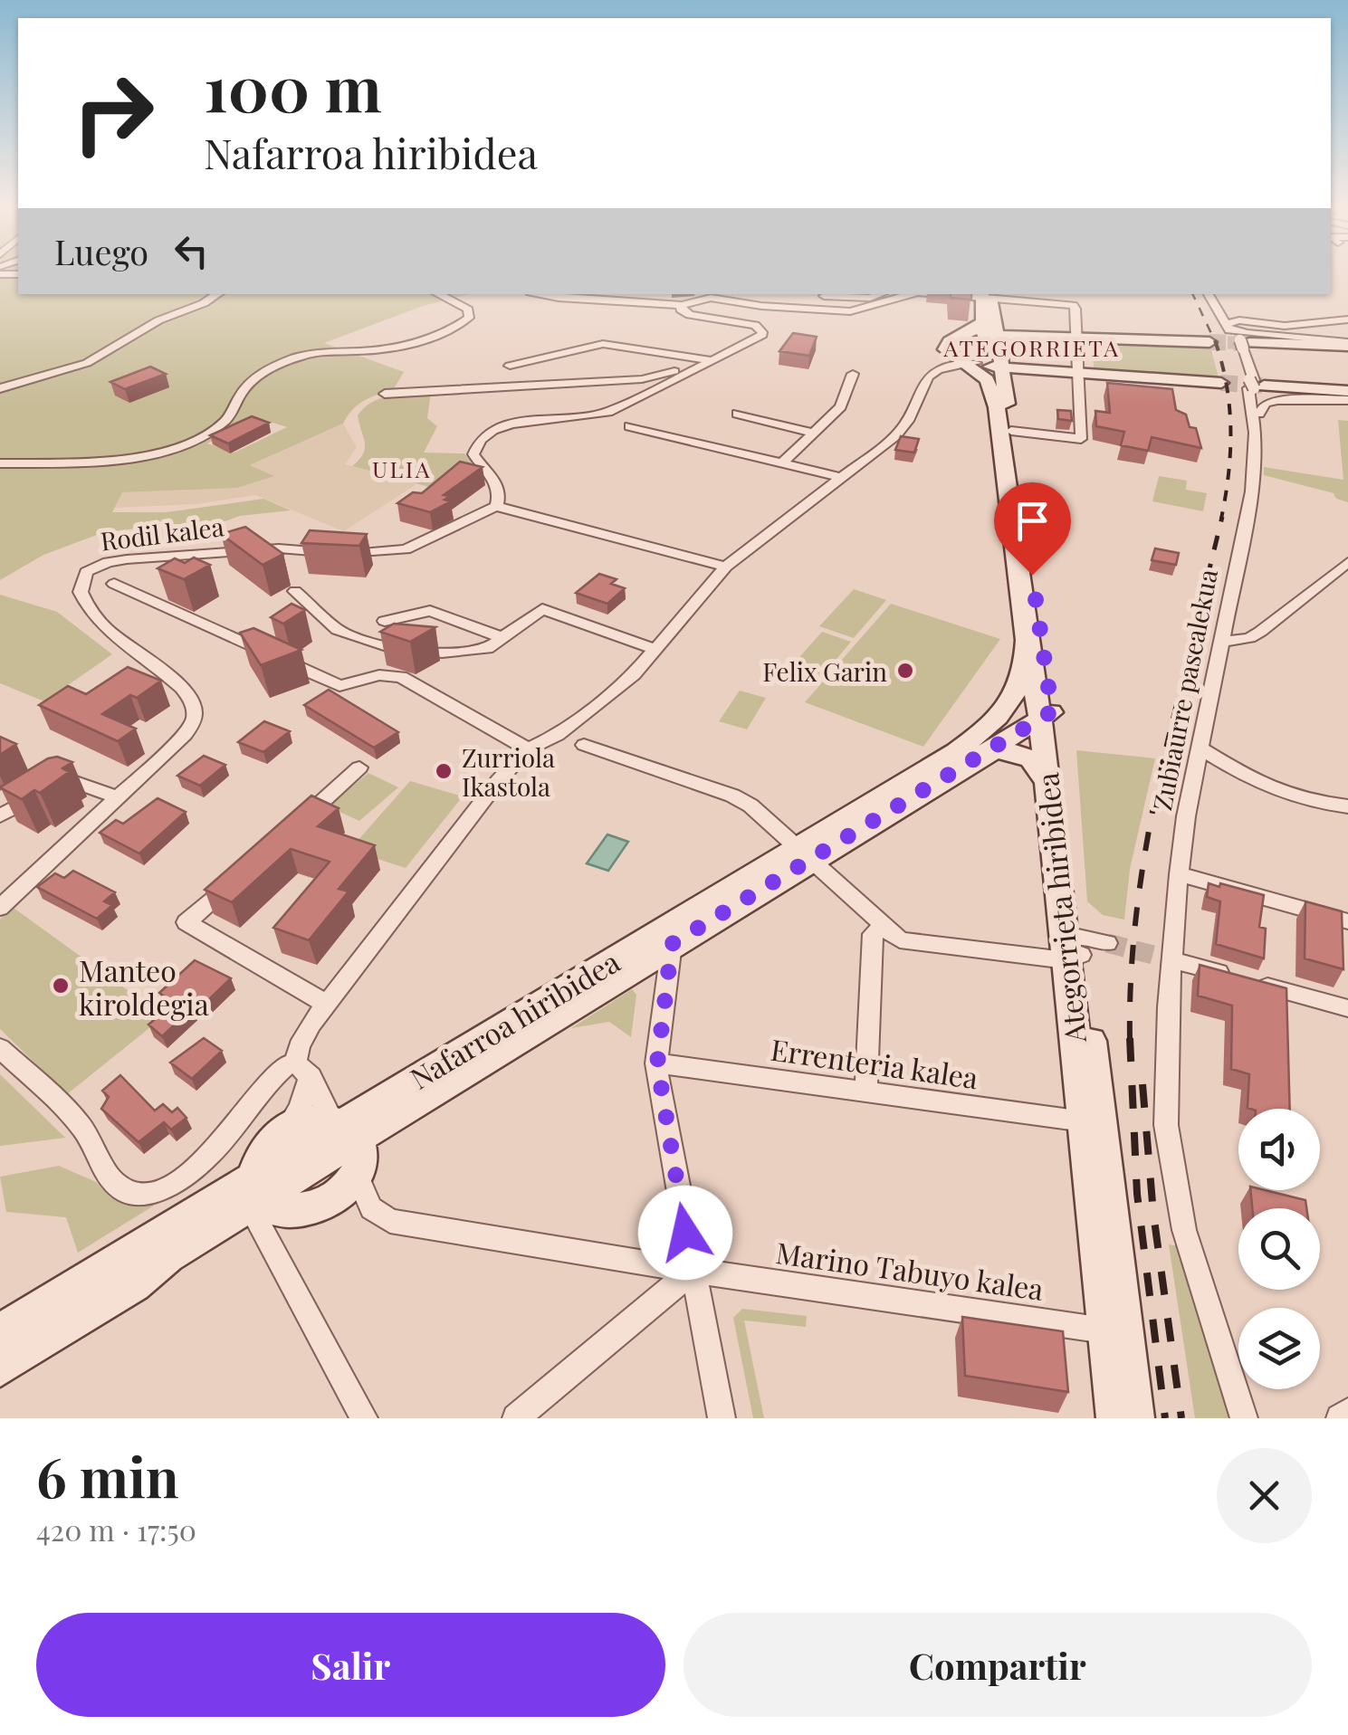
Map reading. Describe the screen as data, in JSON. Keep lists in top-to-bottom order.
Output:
{
  "streets": {
    "main road": ["Ategorrieta hiribidea", "Nafarroa hiribidea"],
    "street": [
      "Rodil kalea",
      "Zubiaurre pasealekua",
      "Errenteria kalea",
      "Marino Tabuyo kalea"
    ]
  },
  "crossings": [
    ["Ategorrieta hiribidea", "Nafarroa hiribidea"],
    ["Ategorrieta hiribidea", "Errenteria kalea"],
    ["Ategorrieta hiribidea", "Marino Tabuyo kalea"]
  ],
  "districts": ["ATEGORRIETA", "ULIA"],
  "places": ["Felix Garin", "Zurriola Ikastola", "Manteo kiroldegia"],
  "page": {
    "turn": ["100 m", "Nafarroa hiribidea"],
    "then": "Luego",
    "heading": ["6 min", "420 m · 17:50"],
    "buttons": ["Salir", "Compartir"]
  }
}
